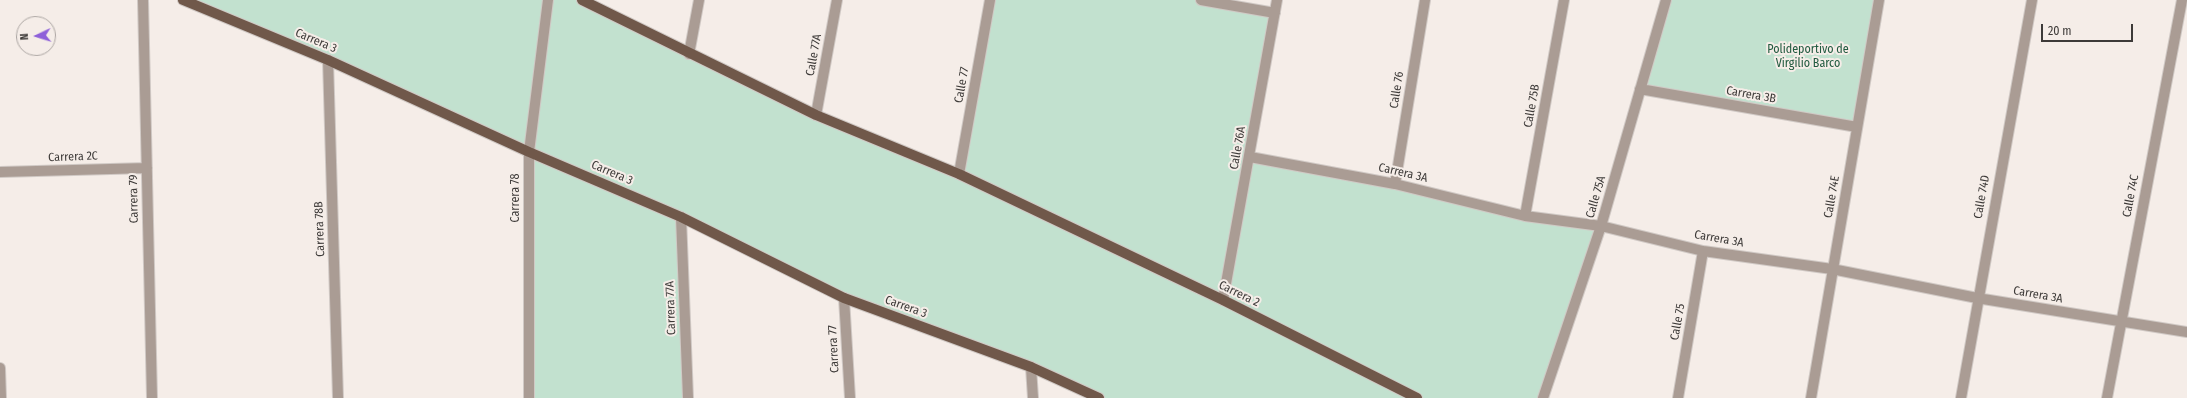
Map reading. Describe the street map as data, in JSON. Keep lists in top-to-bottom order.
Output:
{
  "streets": {
    "main road": ["Carrera 3", "Carrera 2"],
    "street": [
      "Calle 77A",
      "Calle 77",
      "Calle 76",
      "Carrera 3B",
      "Calle 75B",
      "Calle 76A",
      "Carrera 2C",
      "Carrera 3A",
      "Calle 74C",
      "Calle 75A",
      "Calle 74E",
      "Calle 74D",
      "Carrera 78",
      "Carrera 79",
      "Carrera 78B",
      "Carrera 77A",
      "Calle 75",
      "Carrera 77"
    ]
  },
  "crossings": [
    ["Carrera 3", "Carrera 78"],
    ["Carrera 3", "Carrera 78B"],
    ["Carrera 3", "Carrera 77A"],
    ["Carrera 3", "Carrera 77"],
    ["Calle 77", "Carrera 2"],
    ["Calle 76", "Carrera 3A"],
    ["Carrera 3B", "Calle 75A"],
    ["Carrera 3B", "Calle 74E"],
    ["Calle 75B", "Carrera 3A"],
    ["Calle 76A", "Carrera 3A"],
    ["Calle 76A", "Carrera 2"],
    ["Carrera 2C", "Carrera 79"],
    ["Carrera 3A", "Calle 74C"],
    ["Carrera 3A", "Calle 75A"],
    ["Carrera 3A", "Calle 74E"],
    ["Carrera 3A", "Calle 74D"],
    ["Carrera 3A", "Calle 75"]
  ],
  "parks": ["Polideportivo de Virgilio Barco"],
  "scale_bar": "20 m",
  "north": "left"
}
